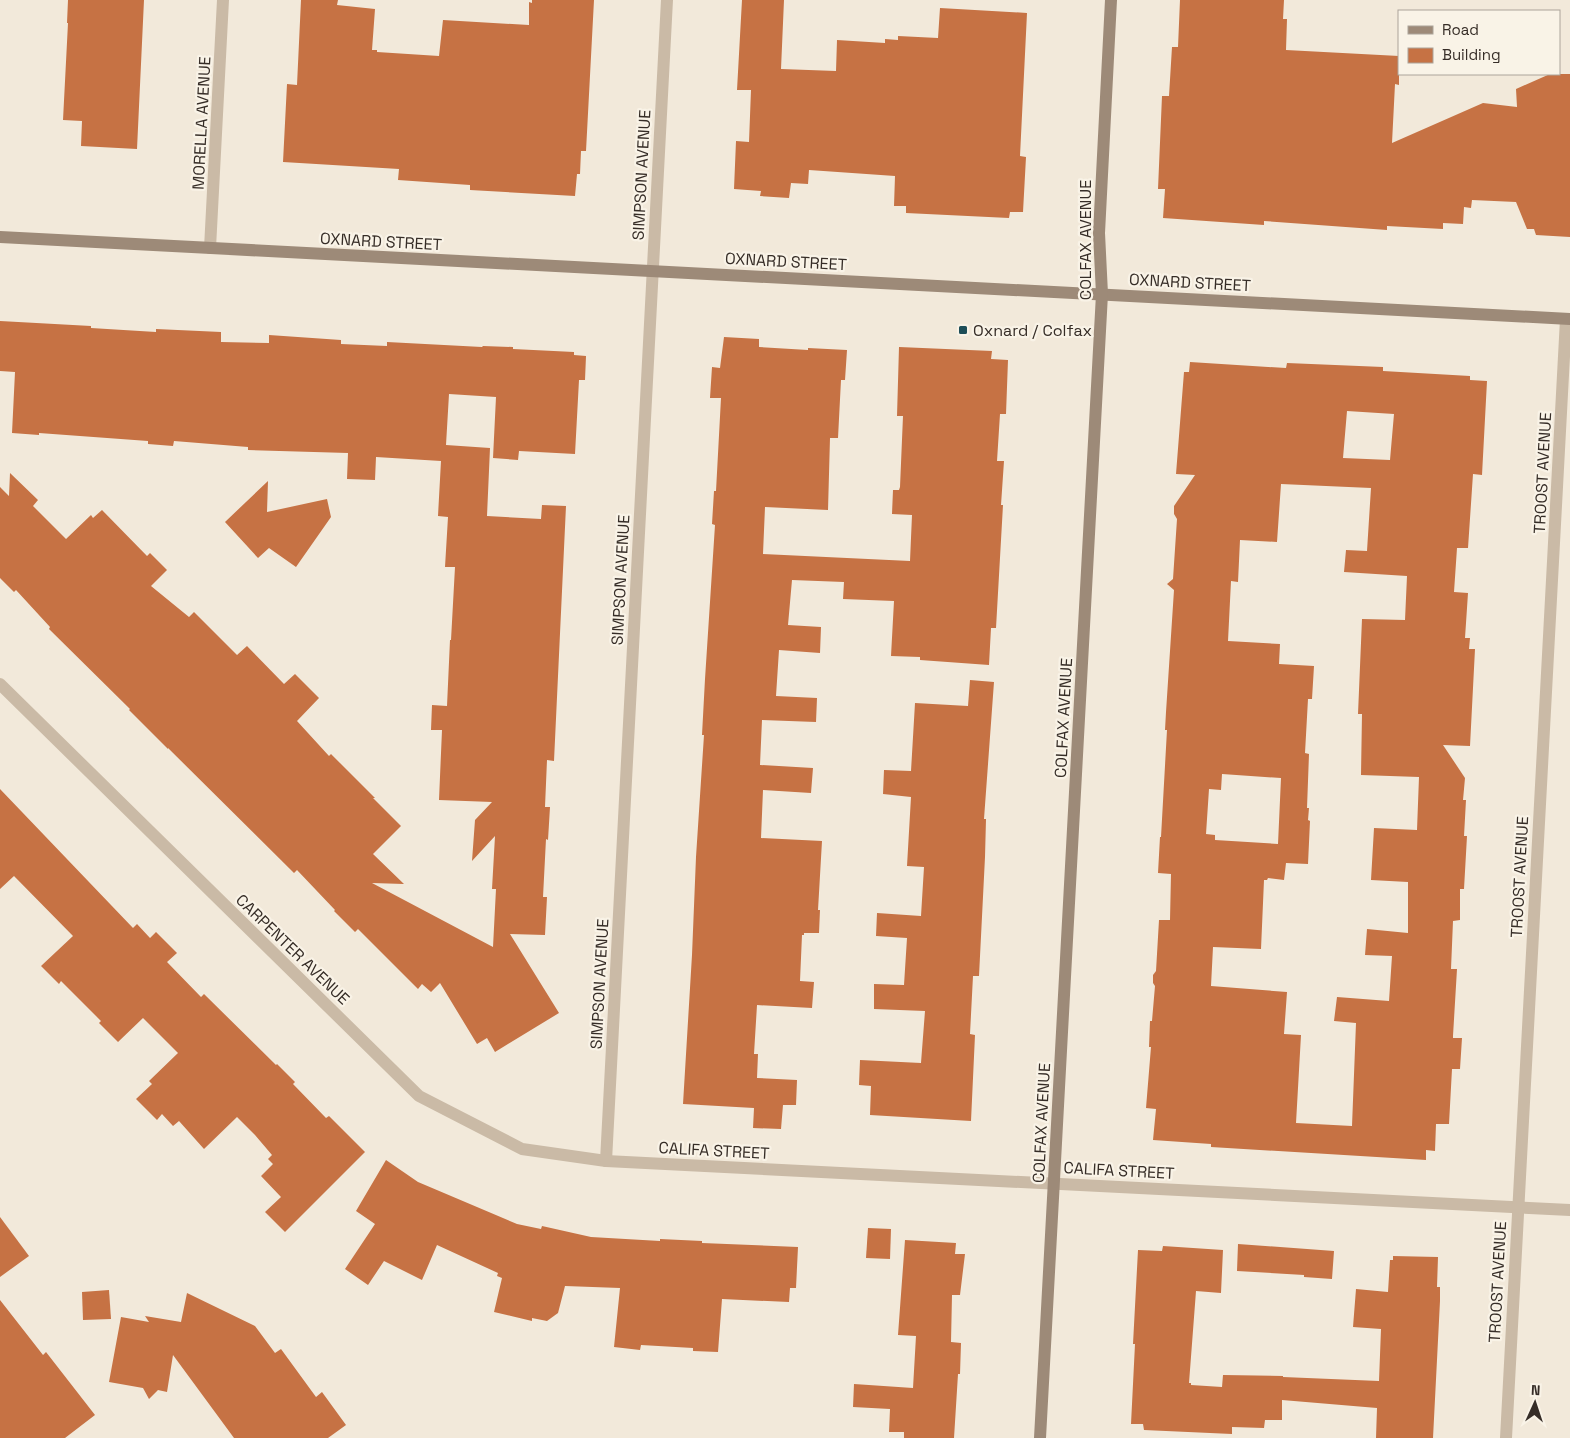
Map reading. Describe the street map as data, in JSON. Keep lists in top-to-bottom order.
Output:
{
  "streets": {
    "main road": ["COLFAX AVENUE", "OXNARD STREET"],
    "street": [
      "MORELLA AVENUE",
      "SIMPSON AVENUE",
      "TROOST AVENUE",
      "CARPENTER AVENUE",
      "CALIFA STREET"
    ]
  },
  "crossings": [
    ["MORELLA AVENUE", "OXNARD STREET"],
    ["SIMPSON AVENUE", "OXNARD STREET"],
    ["SIMPSON AVENUE", "CARPENTER AVENUE"],
    ["SIMPSON AVENUE", "CALIFA STREET"],
    ["COLFAX AVENUE", "OXNARD STREET"],
    ["COLFAX AVENUE", "CALIFA STREET"],
    ["OXNARD STREET", "TROOST AVENUE"],
    ["TROOST AVENUE", "CALIFA STREET"],
    ["CARPENTER AVENUE", "CALIFA STREET"]
  ],
  "places": {
    "transit": ["Oxnard / Colfax"]
  },
  "legend": ["Road", "Building"],
  "north": "top"
}
